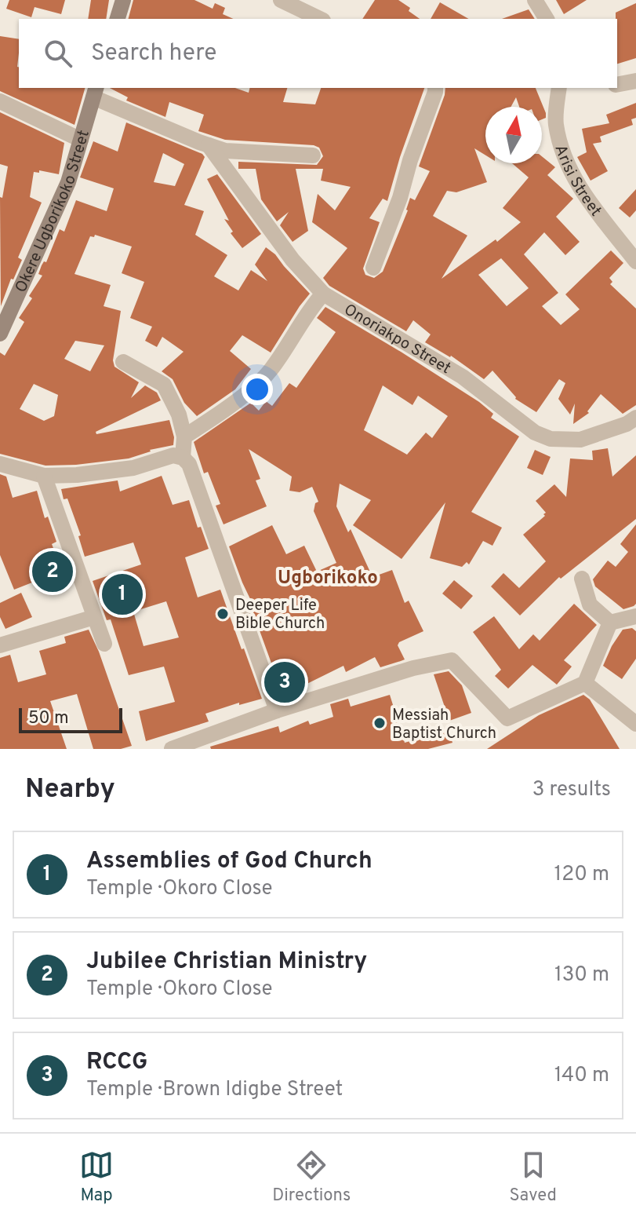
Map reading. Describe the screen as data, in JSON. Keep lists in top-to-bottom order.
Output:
{
  "streets": {
    "street": ["Arisi Street", "Okere Ugborikoko Street", "Onoriakpo Street"]
  },
  "districts": ["Ugborikoko"],
  "places": ["Deeper Life Bible Church", "Messiah Baptist Church"],
  "scale_bar": "50 m",
  "north": "top",
  "page": {
    "search": "Search here",
    "pins": ["2", "1", "3"],
    "scale": "50 m",
    "heading": ["Nearby", "3 results"],
    "list": [
      {
        "mark": "1",
        "name": "Assemblies of God Church",
        "note": "Temple · Okoro Close",
        "value": "120 m"
      },
      {
        "mark": "2",
        "name": "Jubilee Christian Ministry",
        "note": "Temple · Okoro Close",
        "value": "130 m"
      },
      {
        "mark": "3",
        "name": "RCCG",
        "note": "Temple · Brown Idigbe Street",
        "value": "140 m"
      }
    ],
    "nav": ["Map", "Directions", "Saved"]
  }
}
